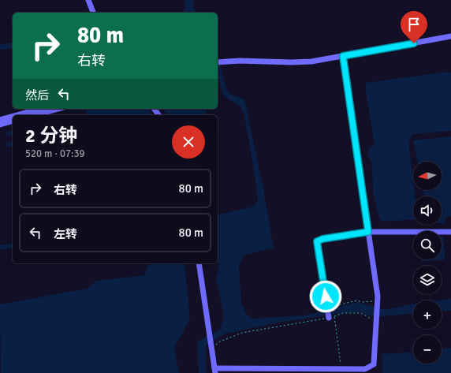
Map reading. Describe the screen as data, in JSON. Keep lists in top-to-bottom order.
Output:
{
  "north": "left",
  "page": {
    "turn": ["80 m", "右转"],
    "then": "然后",
    "heading": ["2 分钟", "520 m · 07:39"],
    "map_buttons": ["+", "−"],
    "list": [
      {
        "name": "右转",
        "value": "80 m"
      },
      {
        "name": "左转",
        "value": "80 m"
      }
    ]
  }
}
